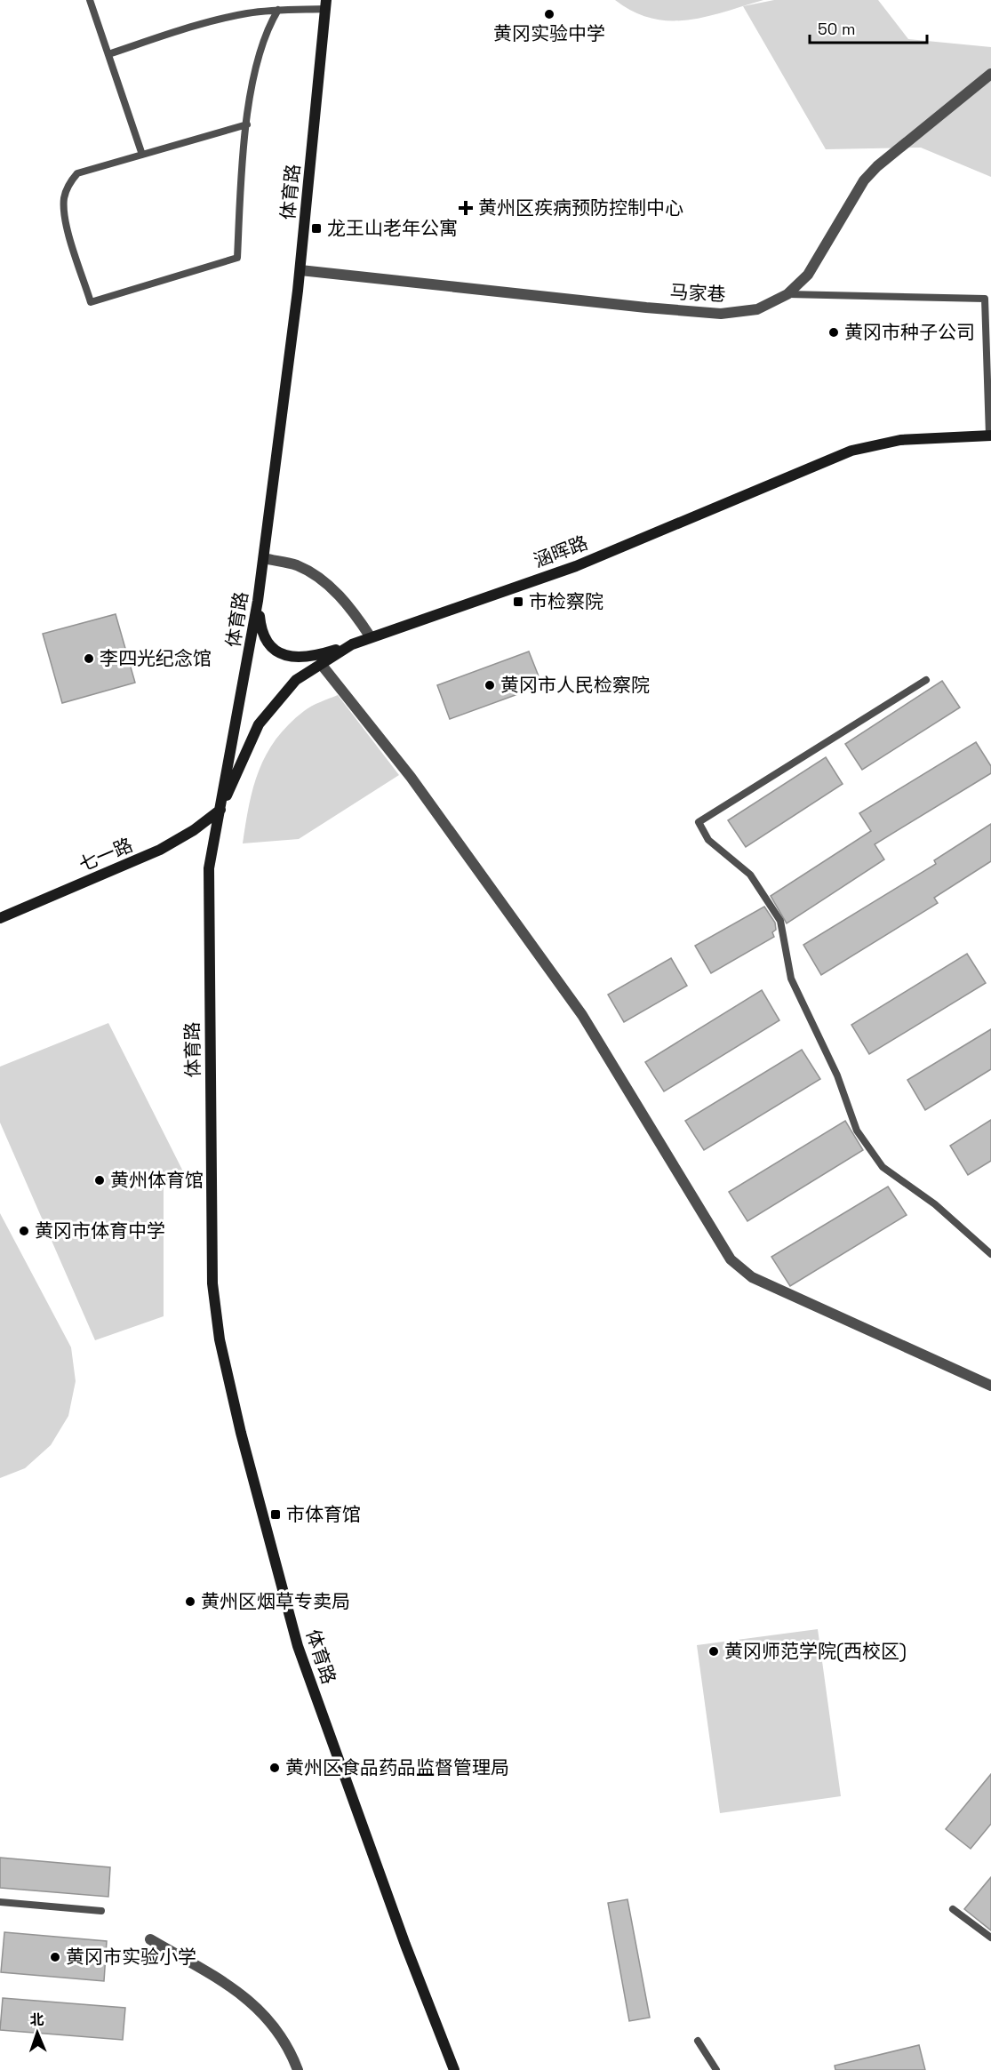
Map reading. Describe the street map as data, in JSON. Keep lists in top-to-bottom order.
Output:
{
  "streets": {
    "street": [
      "体育路",
      "马家巷",
      "涵晖路",
      "七一路"
    ]
  },
  "crossings": [
    ["体育路", "马家巷"],
    ["体育路", "涵晖路"],
    ["体育路", "七一路"],
    ["涵晖路", "七一路"]
  ],
  "places": {
    "other": [
      "黄冈实验中学",
      "黄冈市种子公司",
      "李四光纪念馆",
      "黄冈市人民检察院",
      "黄州体育馆",
      "黄冈市体育中学",
      "黄州区烟草专卖局",
      "黄冈师范学院(西校区)",
      "黄州区食品药品监督管理局",
      "黄冈市实验小学"
    ],
    "health": ["黄州区疾病预防控制中心"],
    "transit": ["龙王山老年公寓", "市检察院", "市体育馆"]
  },
  "scale_bar": "50 m",
  "north": "top"
}
